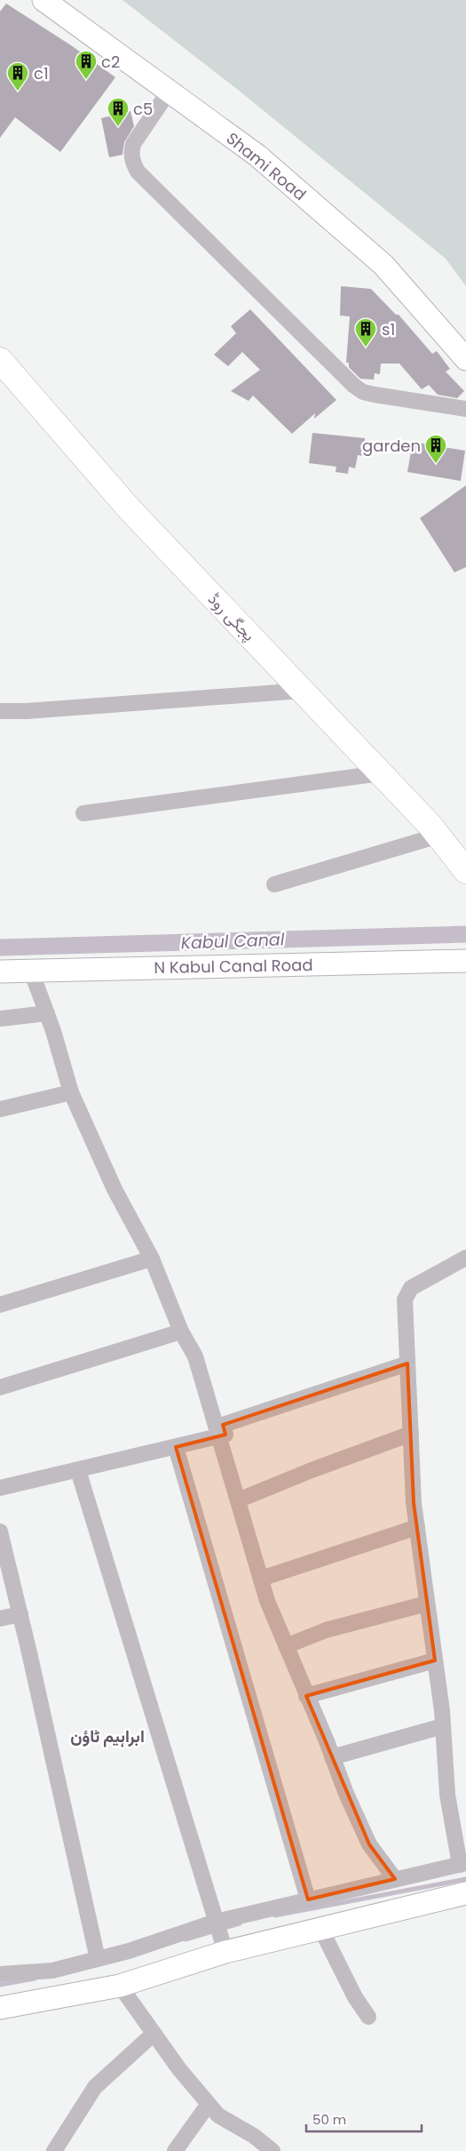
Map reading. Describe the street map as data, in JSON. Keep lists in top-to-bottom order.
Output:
{
  "streets": {
    "main road": ["پجگی روڈ"],
    "street": ["Shami Road", "N Kabul Canal Road"]
  },
  "districts": ["ابراہیم ٹاؤن"],
  "water": ["Kabul Canal"],
  "places": {
    "building": [
      "c2",
      "c1",
      "c5",
      "s1",
      "garden"
    ]
  },
  "scale_bar": "50 m"
}
